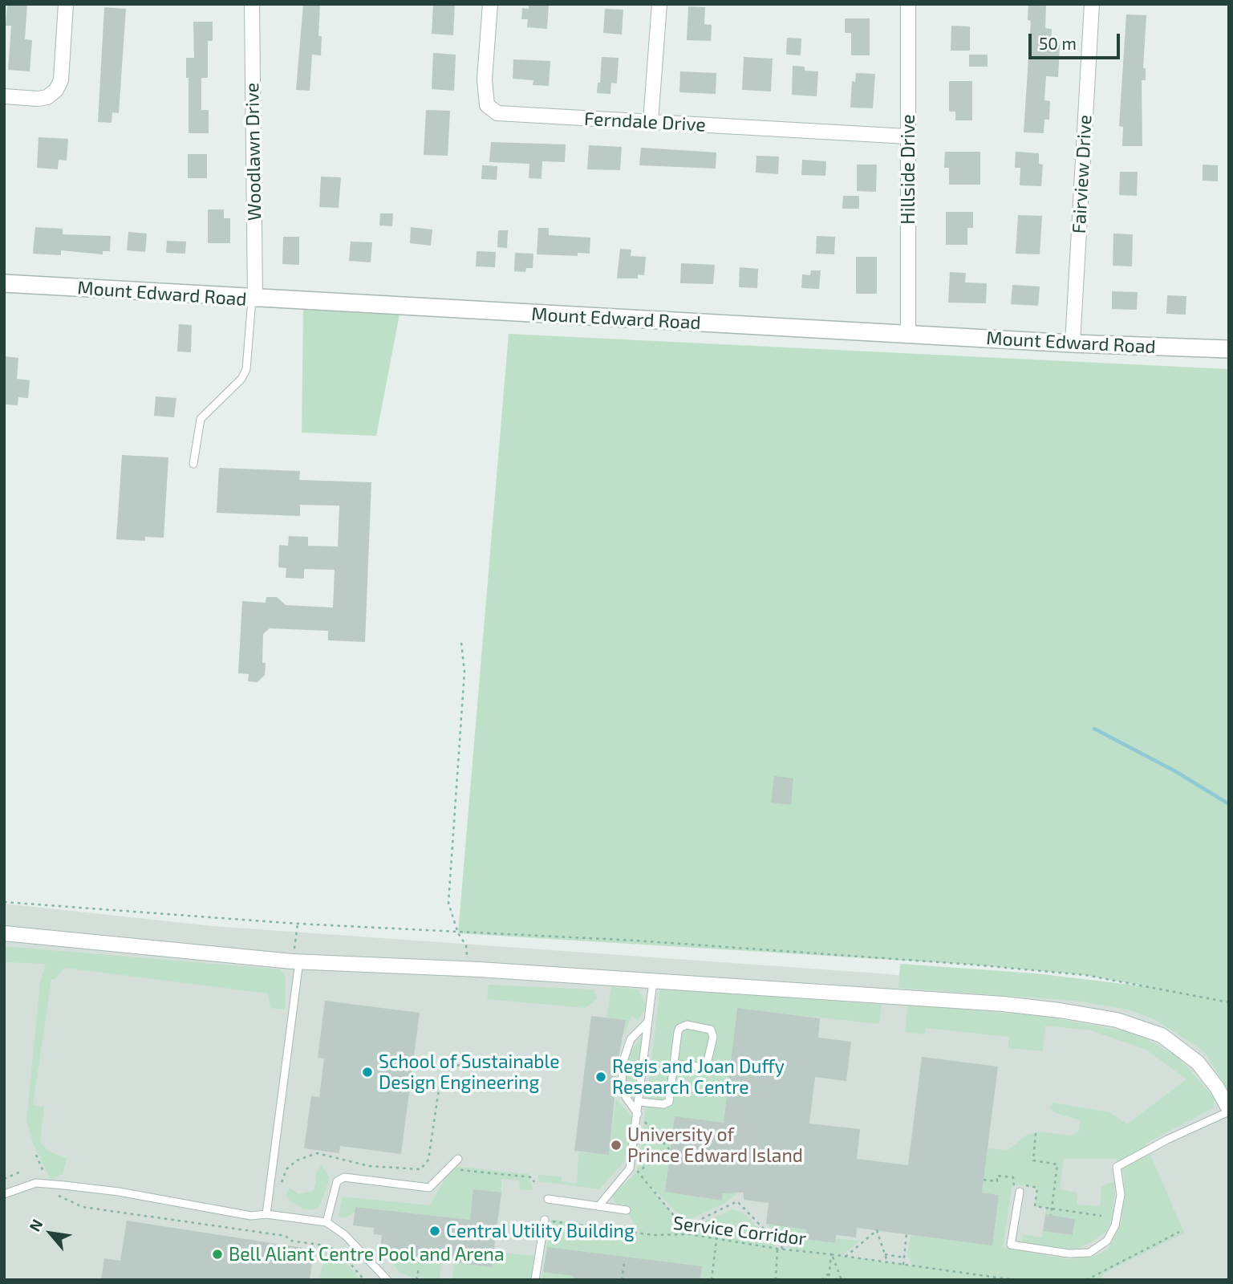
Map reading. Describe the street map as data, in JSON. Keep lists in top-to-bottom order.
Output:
{
  "streets": {
    "street": [
      "Ferndale Drive",
      "Woodlawn Drive",
      "Hillside Drive",
      "Fairview Drive",
      "Mount Edward Road"
    ],
    "path": ["Service Corridor"]
  },
  "crossings": [
    ["Ferndale Drive", "Hillside Drive"],
    ["Woodlawn Drive", "Mount Edward Road"],
    ["Hillside Drive", "Mount Edward Road"],
    ["Fairview Drive", "Mount Edward Road"]
  ],
  "places": [
    "School of Sustainable Design Engineering",
    "Regis and Joan Duffy Research Centre",
    "University of Prince Edward Island",
    "Central Utility Building",
    "Bell Aliant Centre Pool and Arena"
  ],
  "scale_bar": "50 m",
  "north": "top left"
}
